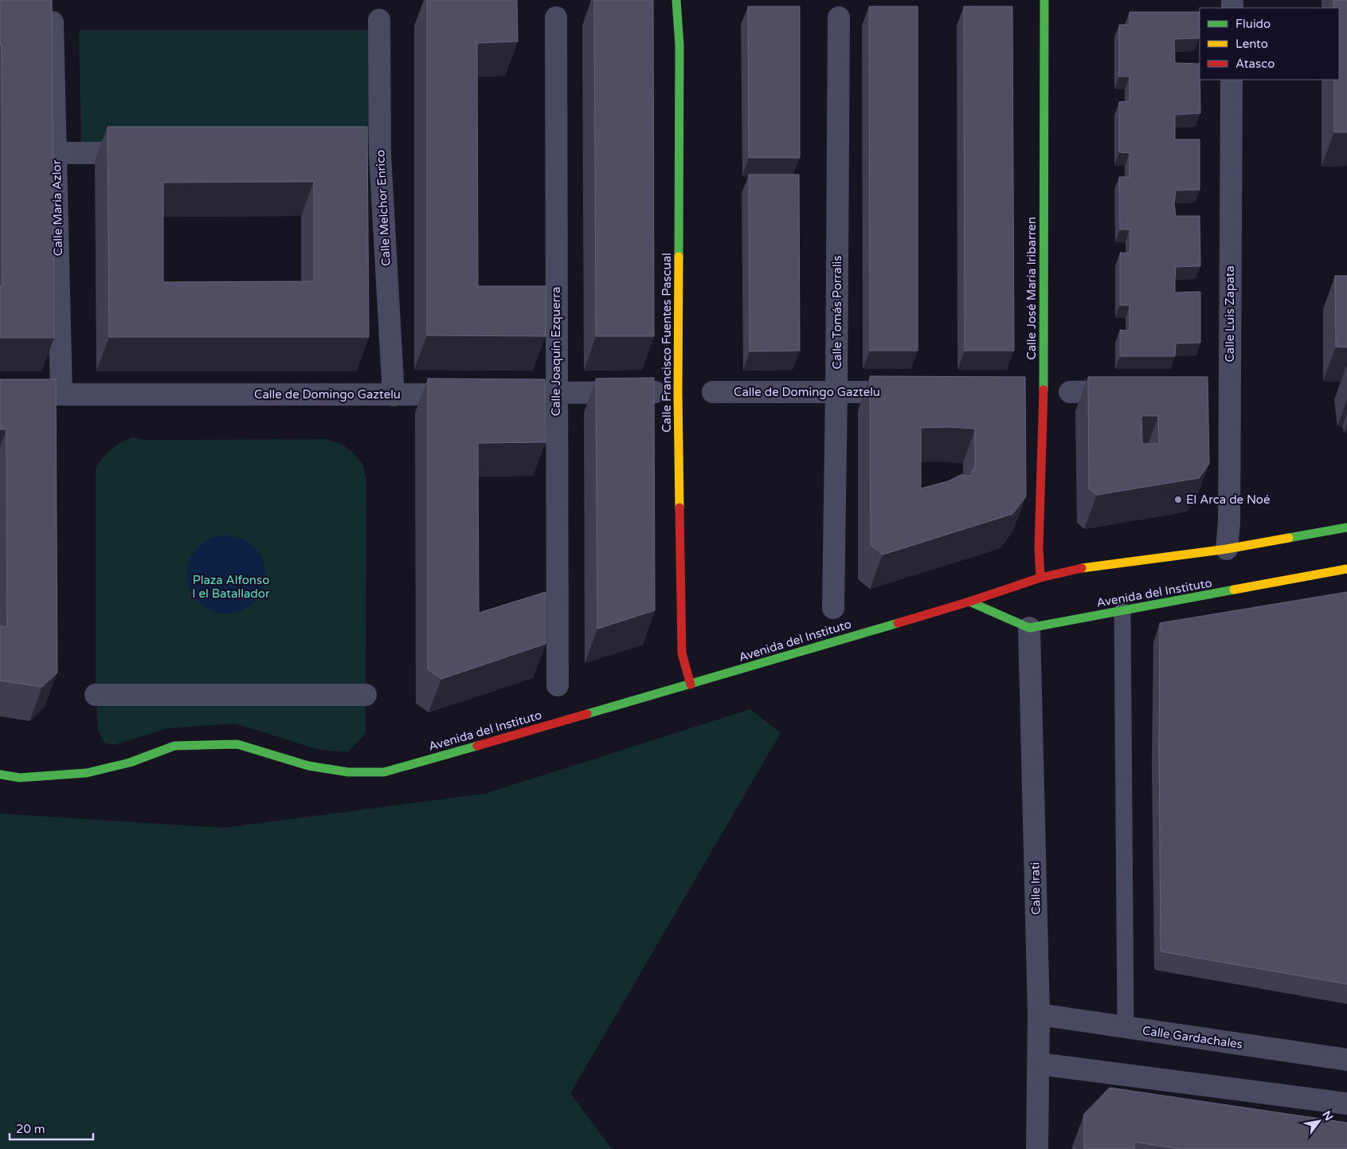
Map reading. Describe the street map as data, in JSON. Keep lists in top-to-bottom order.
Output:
{
  "streets": {
    "street": [
      "Calle María Azlor",
      "Calle Melchor Enrico",
      "Calle José María Iribarren",
      "Calle Tomás Porralis",
      "Calle Luis Zapata",
      "Calle Francisco Fuentes Pascual",
      "Calle Joaquín Ezquerra",
      "Calle de Domingo Gaztelu",
      "Avenida del Instituto",
      "Calle Irati",
      "Calle Gardachales"
    ]
  },
  "crossings": [
    ["Calle María Azlor", "Calle de Domingo Gaztelu"],
    ["Calle Melchor Enrico", "Calle de Domingo Gaztelu"],
    ["Calle José María Iribarren", "Avenida del Instituto"],
    ["Calle Tomás Porralis", "Calle de Domingo Gaztelu"],
    ["Calle Luis Zapata", "Avenida del Instituto"],
    ["Calle Francisco Fuentes Pascual", "Avenida del Instituto"],
    ["Avenida del Instituto", "Calle Irati"],
    ["Calle Irati", "Calle Gardachales"]
  ],
  "parks": ["Plaza Alfonso I el Batallador"],
  "places": ["El Arca de Noé"],
  "legend": ["Fluido", "Lento", "Atasco"],
  "scale_bar": "20 m",
  "north": "top right"
}
